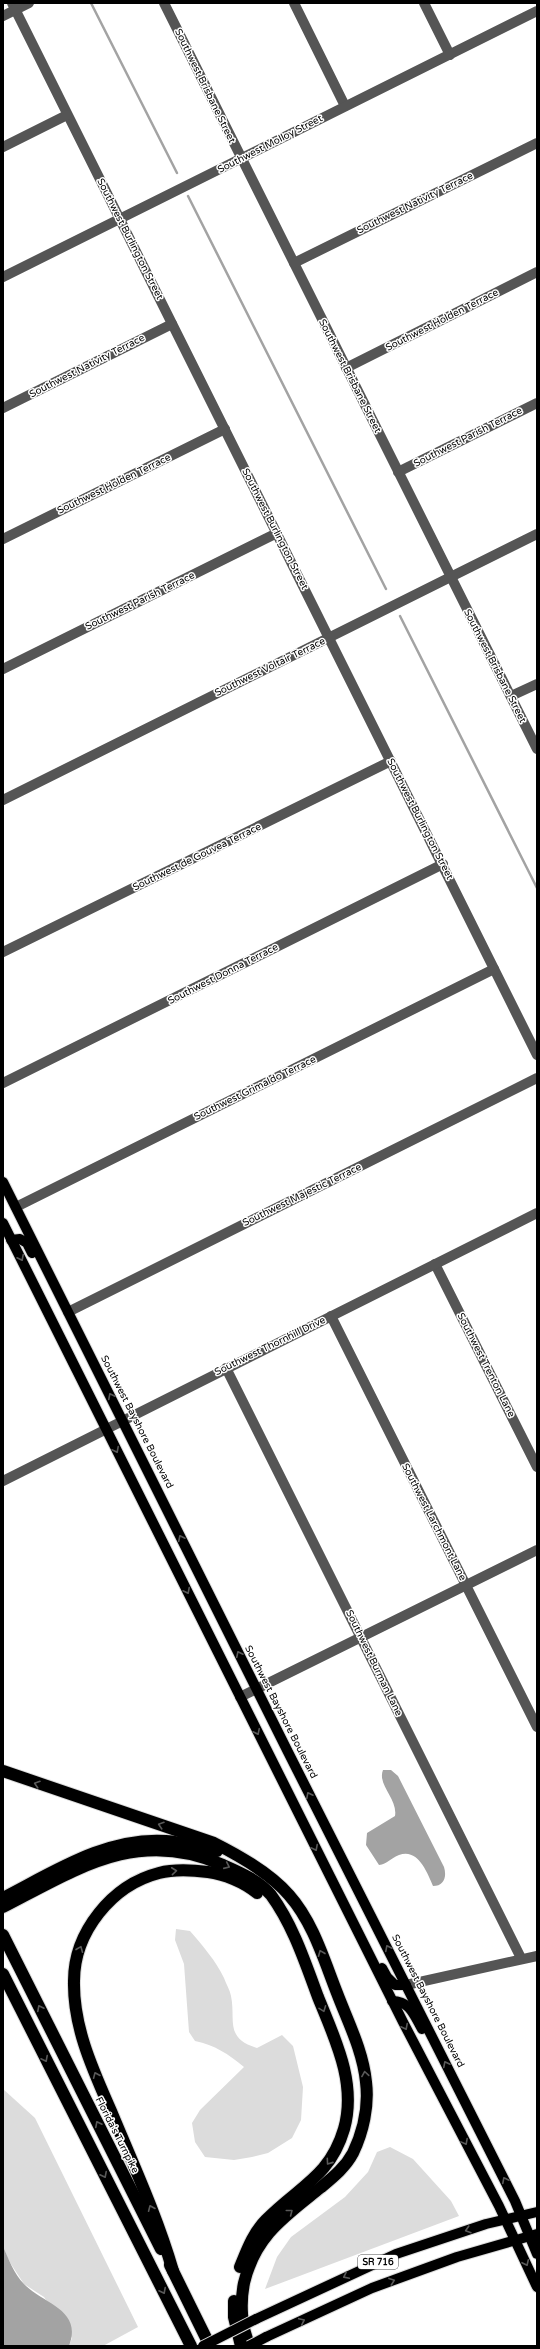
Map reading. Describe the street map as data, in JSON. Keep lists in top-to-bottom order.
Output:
{
  "streets": {
    "highway": ["Florida's Turnpike"],
    "main road": ["Southwest Bayshore Boulevard", "SR 716"],
    "street": [
      "Southwest Brisbane Street",
      "Southwest Molloy Street",
      "Southwest Nativity Terrace",
      "Southwest Burlington Street",
      "Southwest Holden Terrace",
      "Southwest Parish Terrace",
      "Southwest Voltair Terrace",
      "Southwest de Gouvea Terrace",
      "Southwest Donna Terrace",
      "Southwest Grimaldo Terrace",
      "Southwest Majestic Terrace",
      "Southwest Thornhill Drive",
      "Southwest Trenton Lane",
      "Southwest Larchmont Lane",
      "Southwest Burman Lane"
    ]
  },
  "crossings": [
    ["Southwest Brisbane Street", "Southwest Molloy Street"],
    ["Southwest Brisbane Street", "Southwest Nativity Terrace"],
    ["Southwest Brisbane Street", "Southwest Holden Terrace"],
    ["Southwest Brisbane Street", "Southwest Parish Terrace"],
    ["Southwest Brisbane Street", "Southwest Voltair Terrace"],
    ["Southwest Molloy Street", "Southwest Burlington Street"],
    ["Southwest Nativity Terrace", "Southwest Burlington Street"],
    ["Southwest Burlington Street", "Southwest Holden Terrace"],
    ["Southwest Burlington Street", "Southwest Parish Terrace"],
    ["Southwest Burlington Street", "Southwest Voltair Terrace"],
    ["Southwest Burlington Street", "Southwest de Gouvea Terrace"],
    ["Southwest Burlington Street", "Southwest Donna Terrace"],
    ["Southwest Burlington Street", "Southwest Grimaldo Terrace"],
    ["Southwest Grimaldo Terrace", "Southwest Bayshore Boulevard"],
    ["Southwest Majestic Terrace", "Southwest Bayshore Boulevard"],
    ["Southwest Thornhill Drive", "Southwest Trenton Lane"],
    ["Southwest Thornhill Drive", "Southwest Bayshore Boulevard"],
    ["Southwest Thornhill Drive", "Southwest Larchmont Lane"],
    ["Southwest Thornhill Drive", "Southwest Burman Lane"],
    ["Southwest Bayshore Boulevard", "SR 716"]
  ]
}
